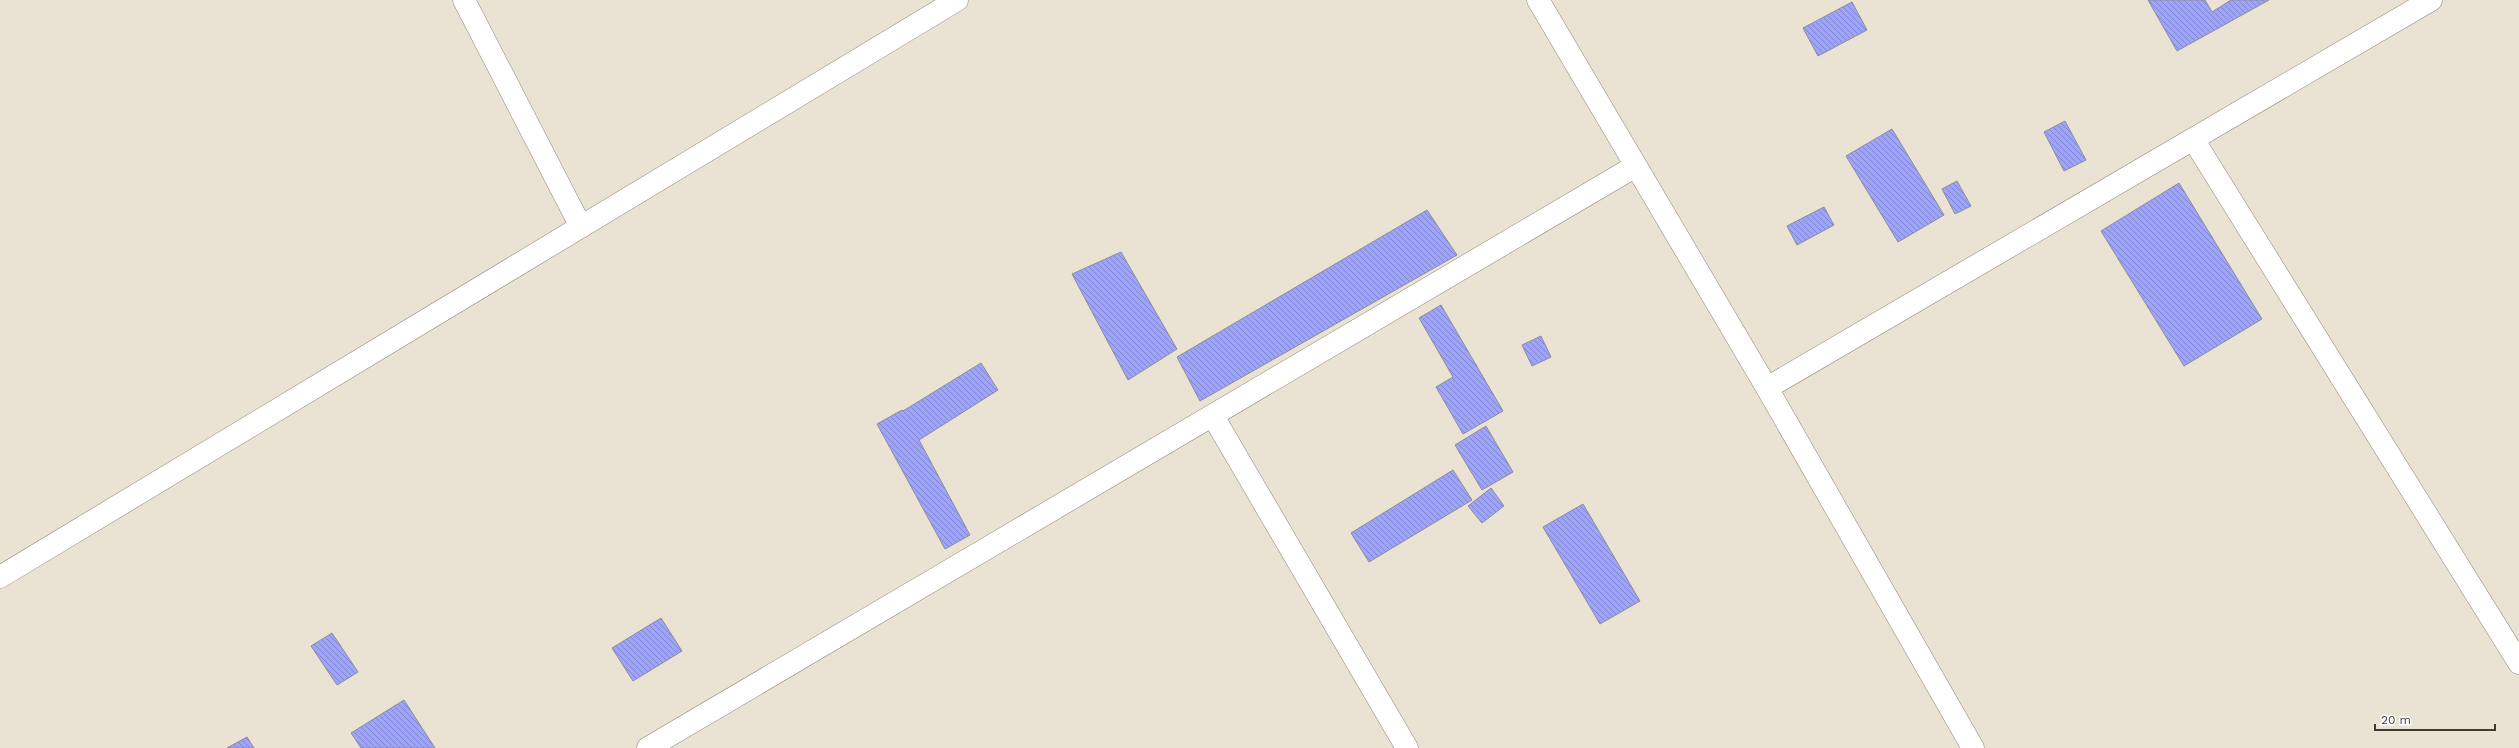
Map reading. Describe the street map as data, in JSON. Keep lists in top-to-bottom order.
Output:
{
  "scale_bar": "20 m"
}
